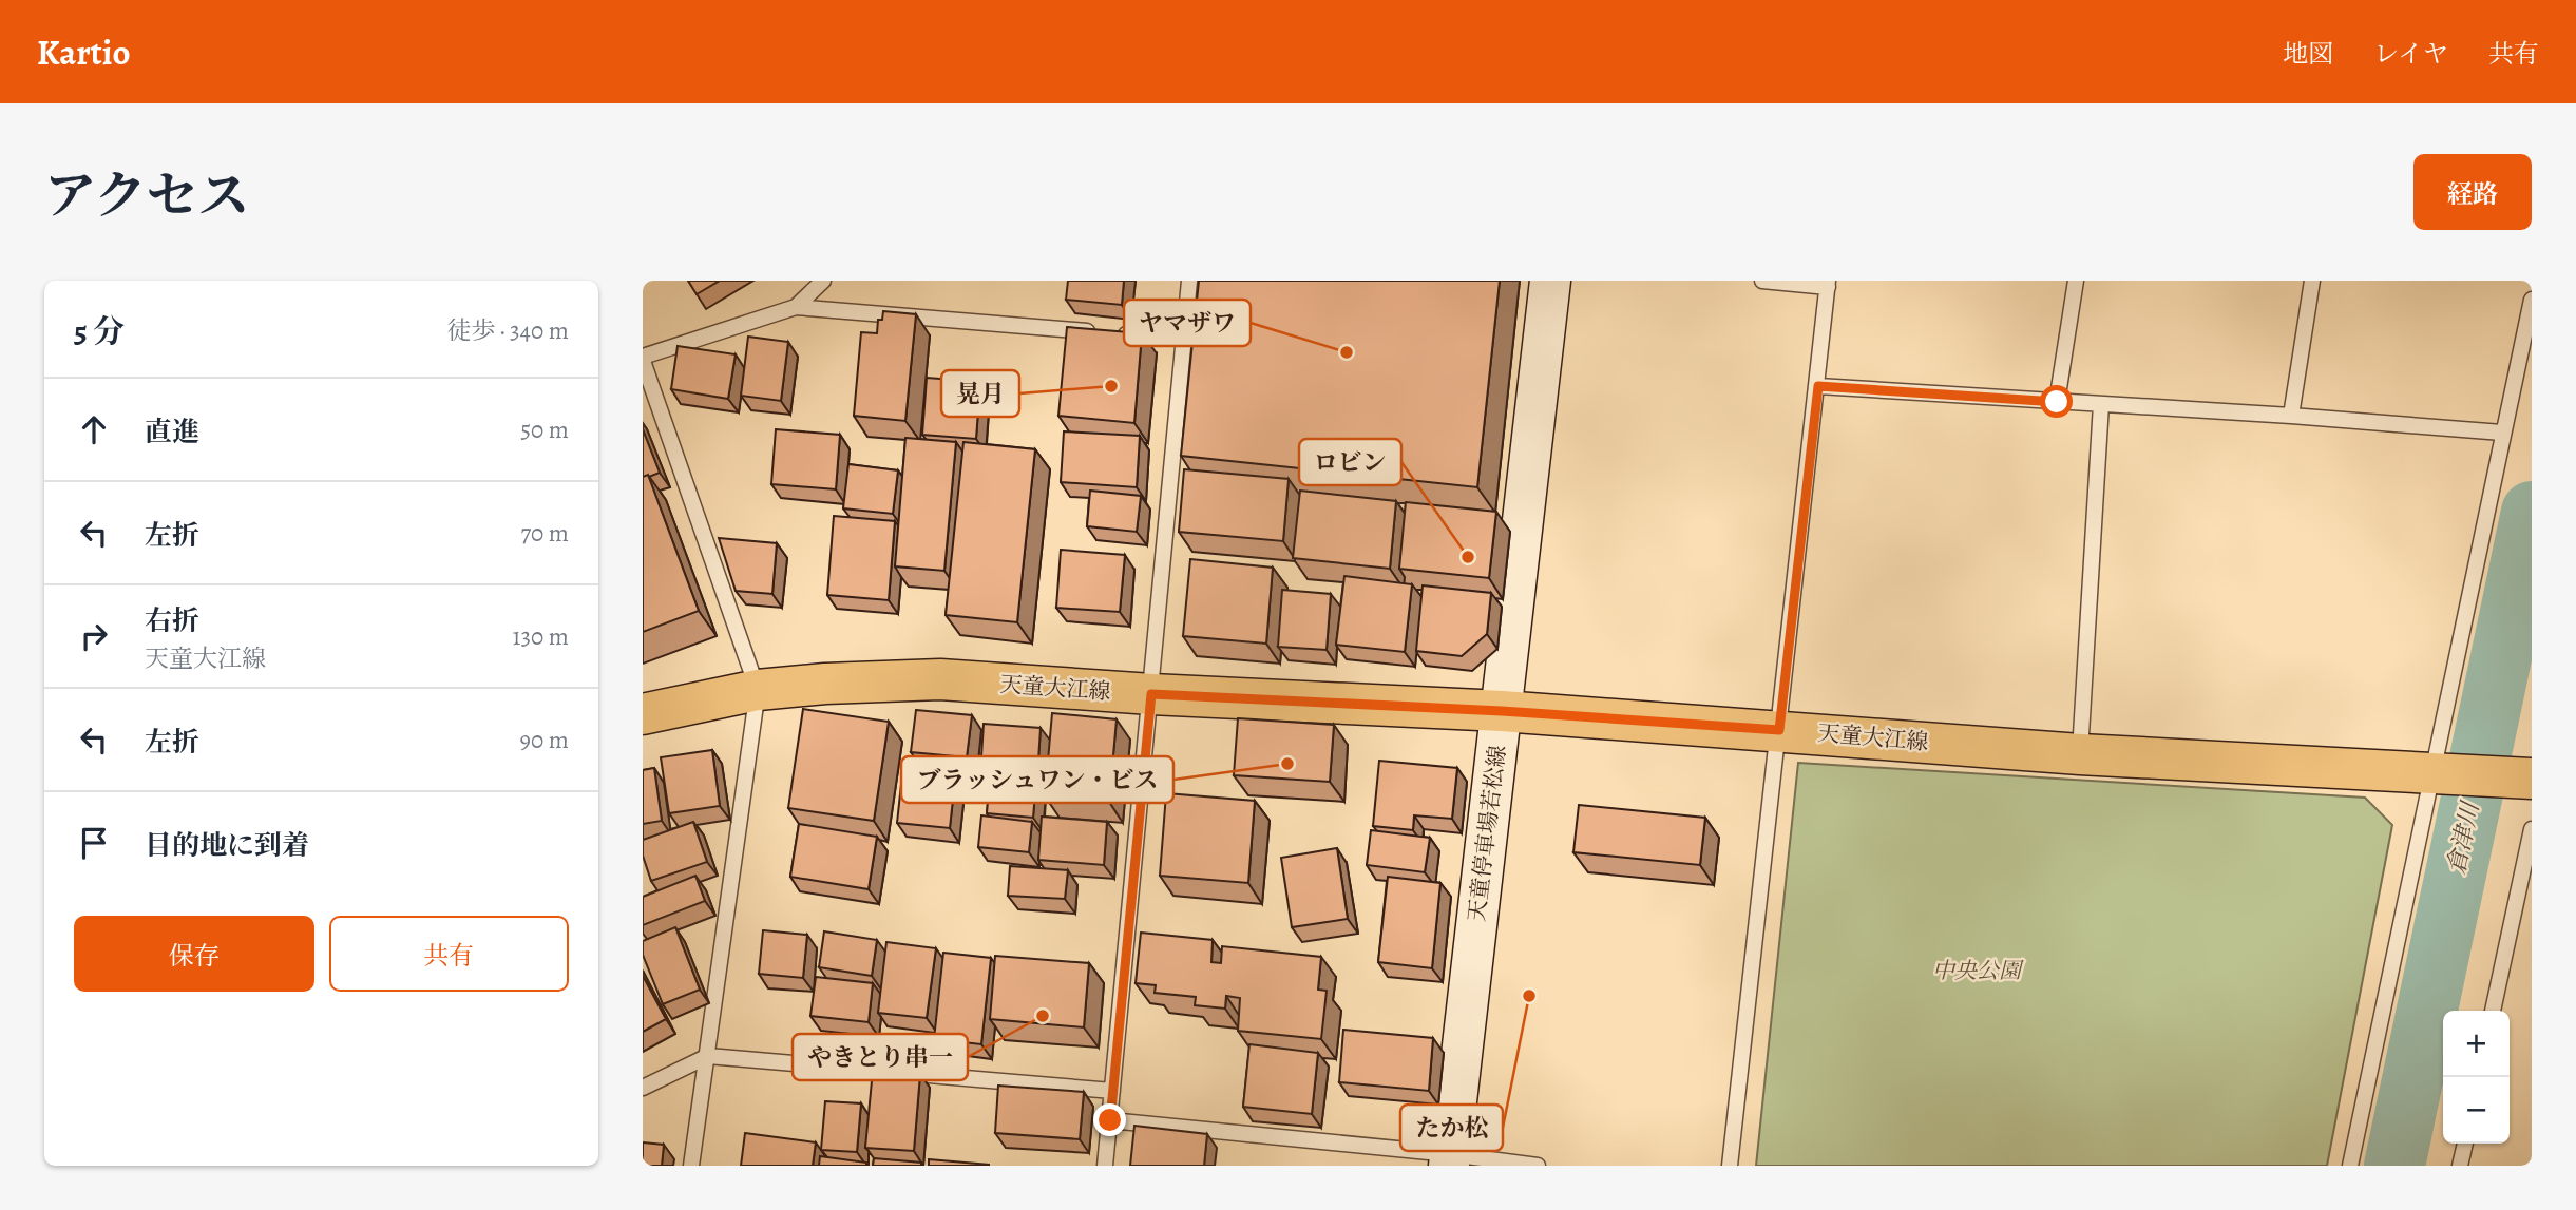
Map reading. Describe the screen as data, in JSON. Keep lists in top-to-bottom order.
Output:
{
  "streets": {
    "main road": ["天童大江線", "天童停車場若松線"]
  },
  "crossings": [
    ["天童大江線", "天童停車場若松線"]
  ],
  "water": ["倉津川"],
  "parks": ["中央公園"],
  "places": [
    "ヤマザワ",
    "晃月",
    "ロビン",
    "ブラッシュワン・ビス",
    "たか松",
    "やきとり串一"
  ],
  "page": {
    "header": "Kartio",
    "nav": ["地図", "レイヤ", "共有"],
    "title": "アクセス",
    "buttons": [
      "経路",
      ["保存", "共有"]
    ],
    "heading": ["5 分", "徒歩 · 340 m"],
    "list": [
      ["直進", "50 m"],
      ["左折", "70 m"],
      ["右折", "天童大江線", "130 m"],
      ["左折", "90 m"],
      "目的地に到着"
    ],
    "map_buttons": ["+", "−"]
  }
}
